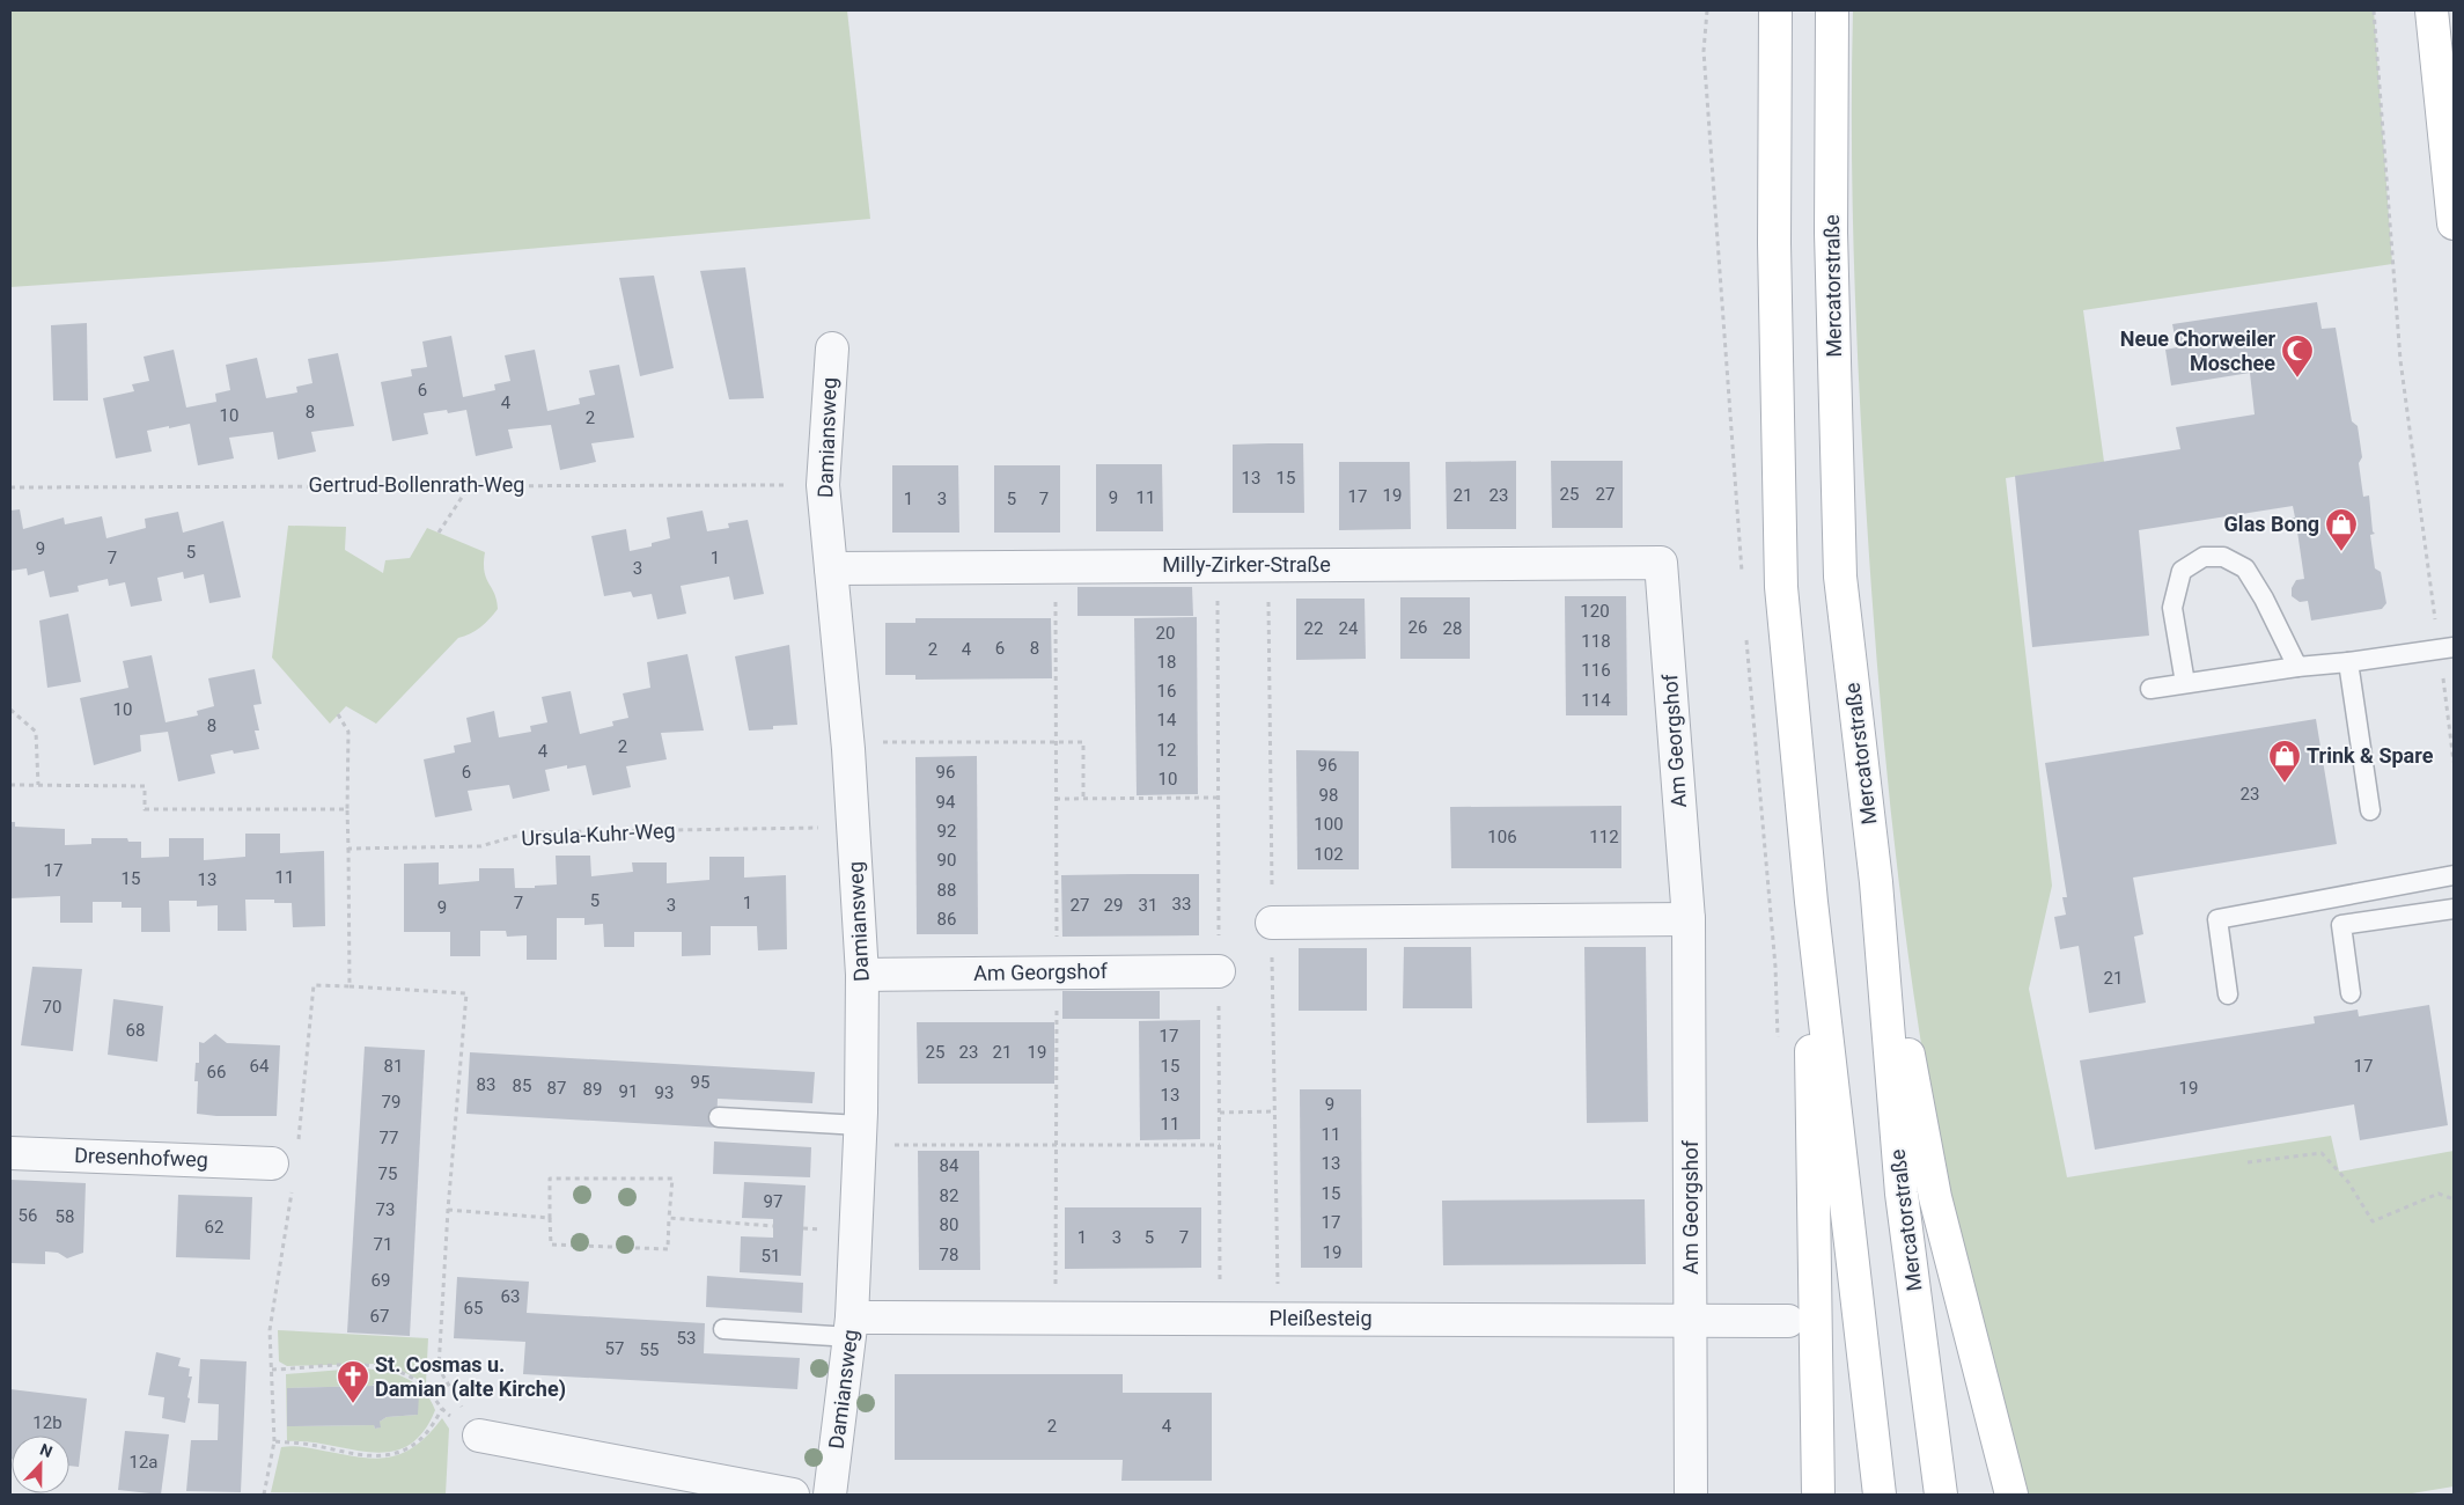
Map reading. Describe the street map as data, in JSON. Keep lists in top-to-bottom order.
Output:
{
  "streets": {
    "main road": ["Mercatorstraße"],
    "street": [
      "Damiansweg",
      "Milly-Zirker-Straße",
      "Am Georgshof",
      "Dresenhofweg",
      "Pleißesteig"
    ],
    "path": ["Gertrud-Bollenrath-Weg", "Ursula-Kuhr-Weg"]
  },
  "crossings": [
    ["Damiansweg", "Gertrud-Bollenrath-Weg"],
    ["Damiansweg", "Milly-Zirker-Straße"],
    ["Damiansweg", "Am Georgshof"],
    ["Damiansweg", "Ursula-Kuhr-Weg"],
    ["Damiansweg", "Pleißesteig"],
    ["Milly-Zirker-Straße", "Am Georgshof"],
    ["Am Georgshof", "Pleißesteig"]
  ],
  "places": {
    "mosque": ["Neue Chorweiler Moschee"],
    "shop": ["Glas Bong", "Trink & Spare"],
    "church": ["St. Cosmas u. Damian (alte Kirche)"]
  },
  "house_numbers": [
    "6",
    "4",
    "8",
    "10",
    "2",
    "13",
    "15",
    "25",
    "27",
    "19",
    "21",
    "23",
    "17",
    "9",
    "11",
    "1",
    "3",
    "5",
    "7",
    "9",
    "5",
    "7",
    "1",
    "3",
    "120",
    "26",
    "22",
    "24",
    "28",
    "20",
    "118",
    "6",
    "8",
    "2",
    "4",
    "18",
    "116",
    "16",
    "114",
    "10",
    "14",
    "8",
    "2",
    "12",
    "4",
    "96",
    "6",
    "96",
    "10",
    "23",
    "98",
    "94",
    "100",
    "92",
    "106",
    "112",
    "102",
    "90",
    "17",
    "11",
    "15",
    "13",
    "88",
    "5",
    "7",
    "1",
    "33",
    "3",
    "27",
    "29",
    "31",
    "9",
    "86",
    "21",
    "70",
    "68",
    "17",
    "25",
    "23",
    "21",
    "19",
    "64",
    "81",
    "15",
    "17",
    "66",
    "95",
    "83",
    "85",
    "87",
    "19",
    "89",
    "91",
    "93",
    "13",
    "79",
    "9",
    "11",
    "11",
    "77",
    "13",
    "84",
    "75",
    "15",
    "82",
    "97",
    "73",
    "56",
    "58",
    "17",
    "80",
    "62",
    "1",
    "3",
    "5",
    "7",
    "71",
    "19",
    "78",
    "51",
    "69",
    "63",
    "65",
    "67",
    "53",
    "57",
    "55",
    "12b",
    "2",
    "4",
    "12a"
  ],
  "north": "top"
}
